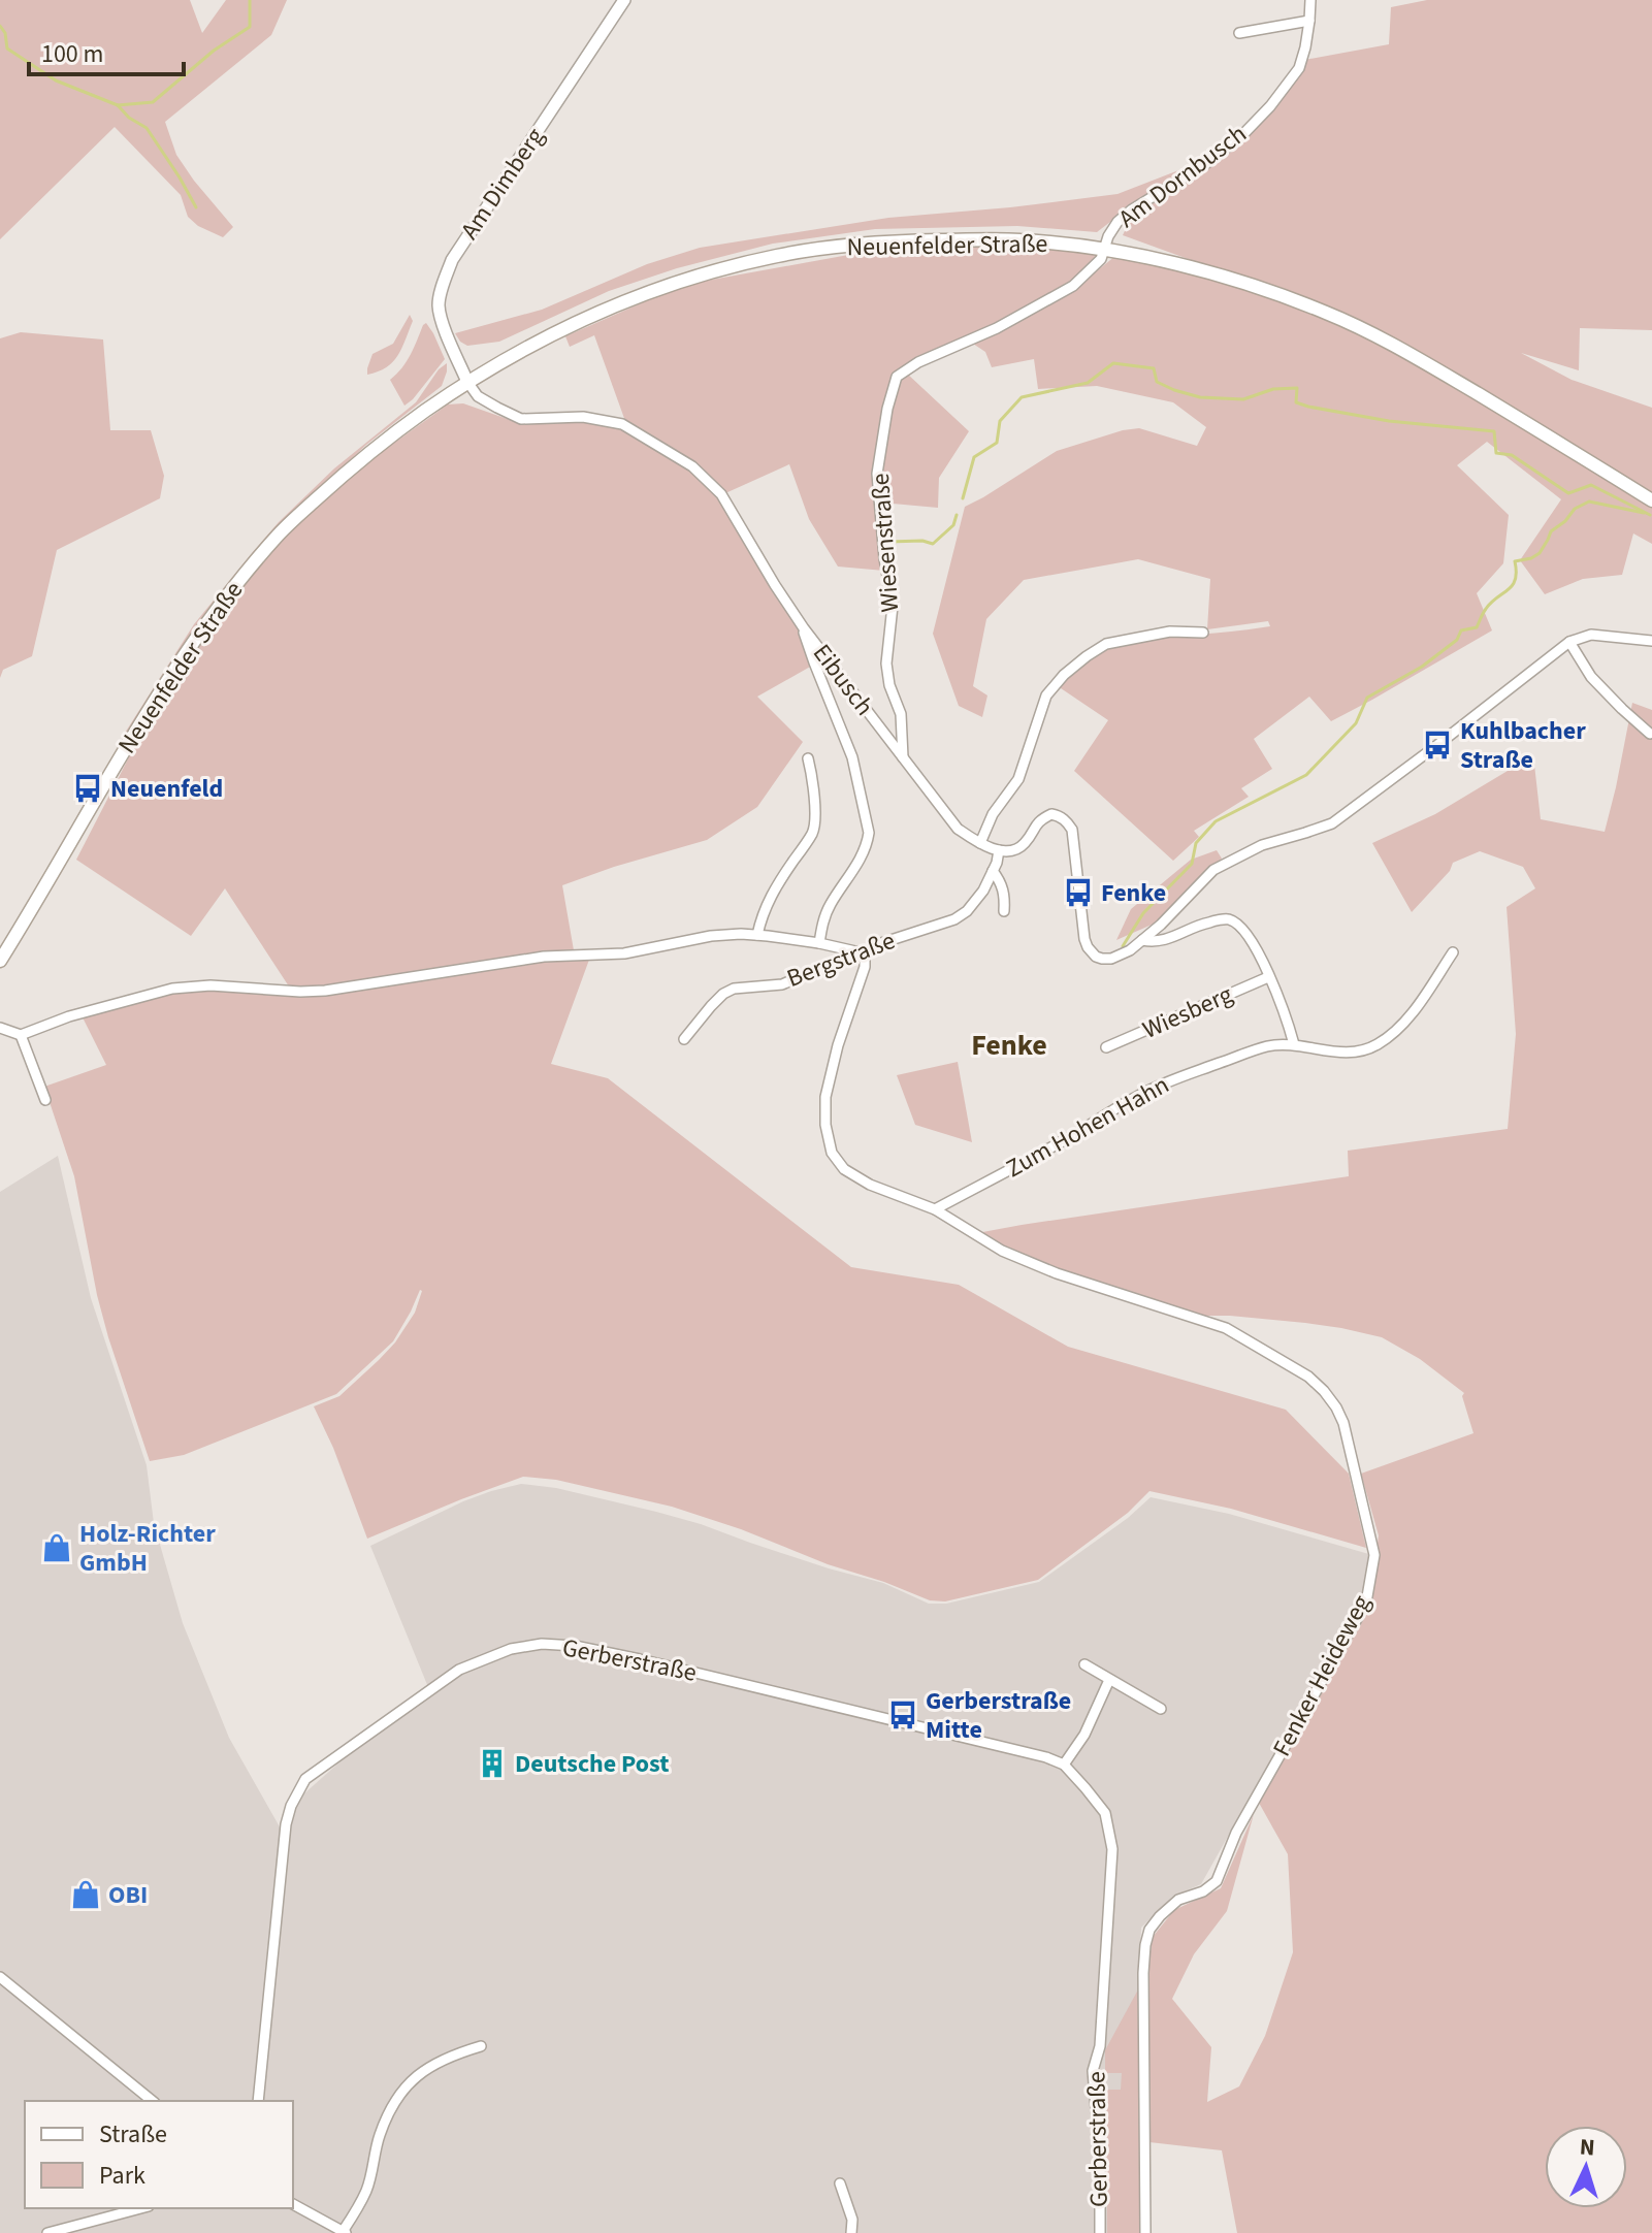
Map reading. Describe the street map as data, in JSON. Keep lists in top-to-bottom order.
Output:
{
  "streets": {
    "main road": ["Neuenfelder Straße"],
    "street": [
      "Am Dornbusch",
      "Am Dimberg",
      "Wiesenstraße",
      "Eibusch",
      "Bergstraße",
      "Wiesberg",
      "Zum Hohen Hahn",
      "Gerberstraße",
      "Fenker Heideweg"
    ]
  },
  "crossings": [
    ["Am Dornbusch", "Neuenfelder Straße"],
    ["Am Dornbusch", "Wiesenstraße"],
    ["Am Dimberg", "Neuenfelder Straße"],
    ["Am Dimberg", "Eibusch"],
    ["Neuenfelder Straße", "Wiesenstraße"],
    ["Neuenfelder Straße", "Eibusch"],
    ["Wiesenstraße", "Eibusch"],
    ["Eibusch", "Bergstraße"],
    ["Bergstraße", "Fenker Heideweg"],
    ["Zum Hohen Hahn", "Fenker Heideweg"]
  ],
  "districts": ["Fenke"],
  "places": {
    "bus stop": [
      "Kuhlbacher Straße",
      "Neuenfeld",
      "Fenke",
      "Gerberstraße Mitte"
    ],
    "shop": ["Holz-Richter GmbH", "OBI"],
    "building": ["Deutsche Post"]
  },
  "legend": ["Straße", "Park"],
  "scale_bar": "100 m",
  "north": "top"
}
